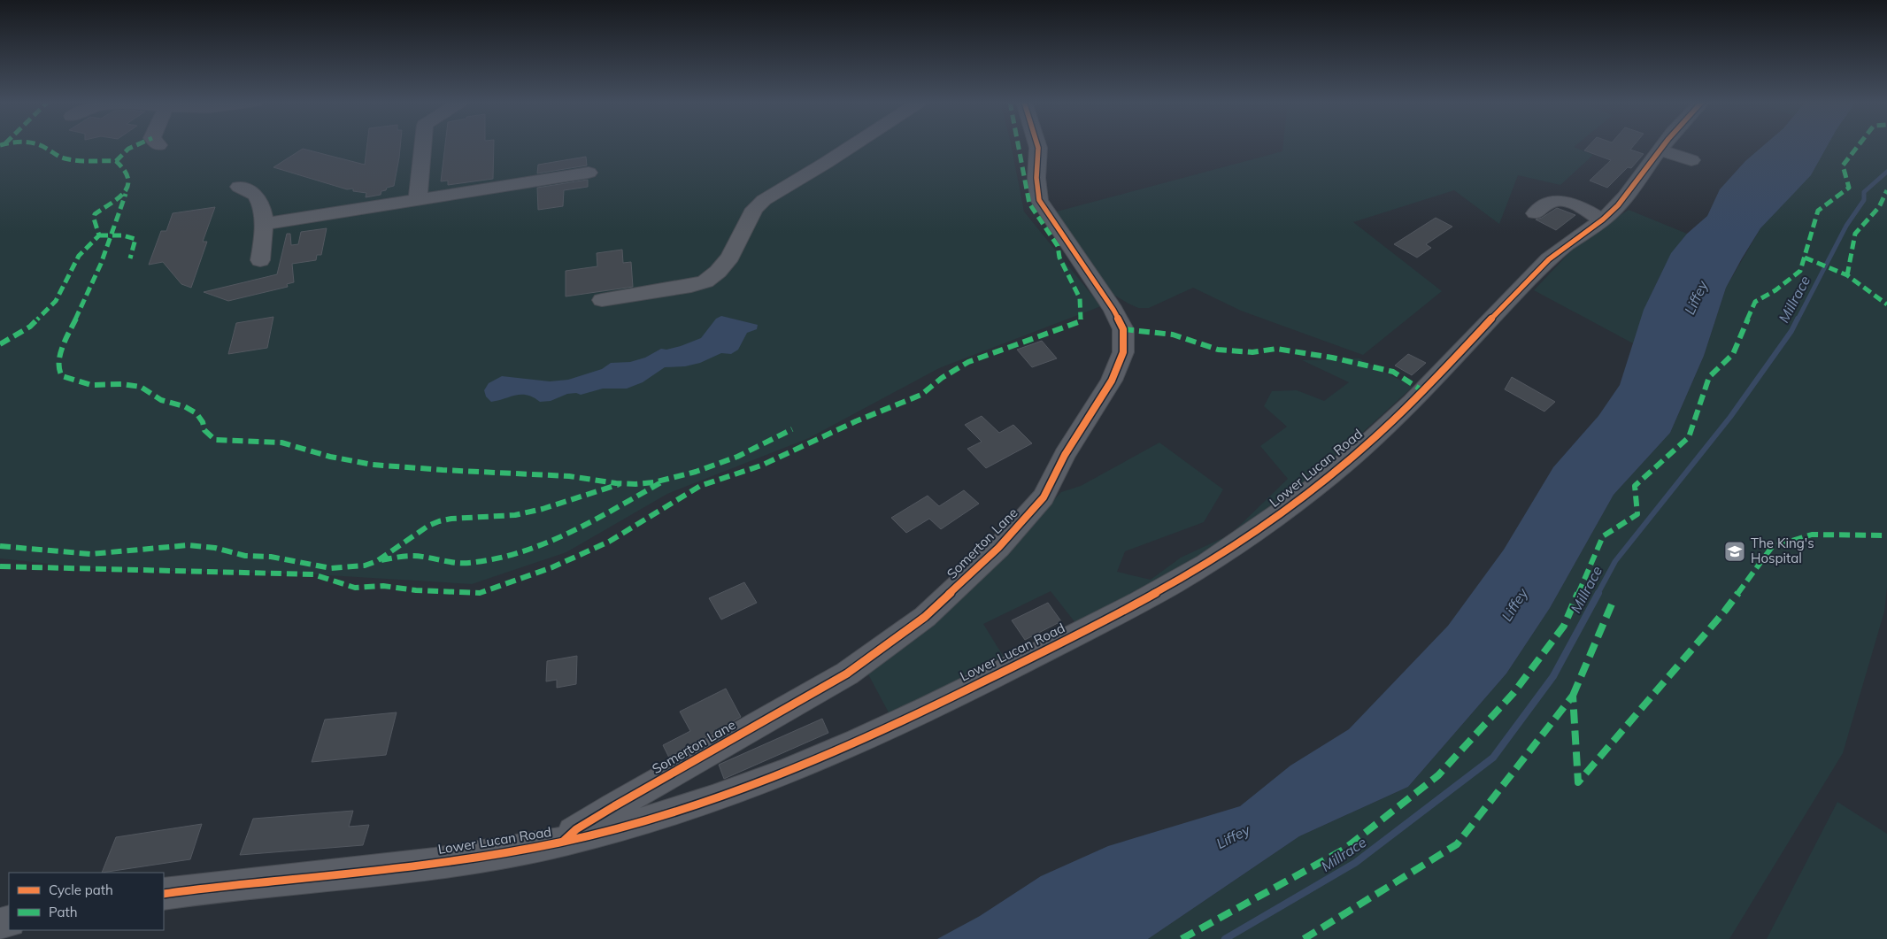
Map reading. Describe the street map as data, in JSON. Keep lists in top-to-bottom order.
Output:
{
  "streets": {
    "street": ["Lower Lucan Road", "Somerton Lane"]
  },
  "crossings": [
    ["Lower Lucan Road", "Somerton Lane"]
  ],
  "water": ["Liffey", "Millrace"],
  "places": {
    "school or university": ["The King's Hospital"]
  },
  "legend": ["Cycle path", "Path"]
}
